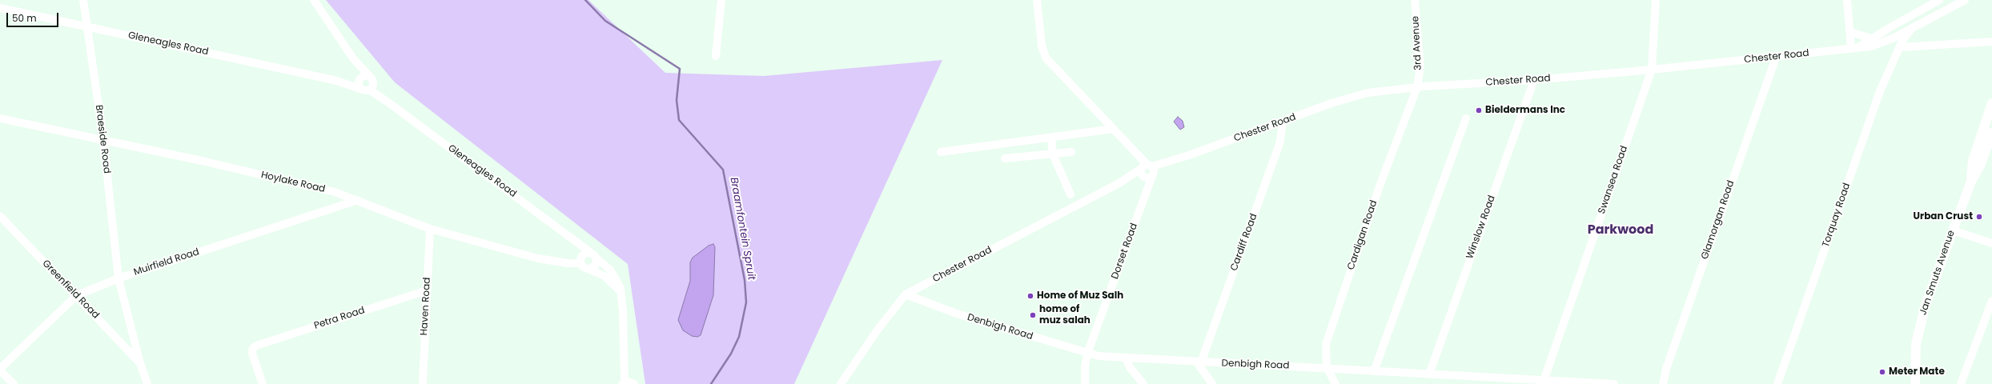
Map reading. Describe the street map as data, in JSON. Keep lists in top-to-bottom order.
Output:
{
  "streets": {
    "main road": ["Jan Smuts Avenue"],
    "street": [
      "3rd Avenue",
      "Gleneagles Road",
      "Chester Road",
      "Braeside Road",
      "Swansea Road",
      "Hoylake Road",
      "Torquay Road",
      "Glamorgan Road",
      "Winslow Road",
      "Cardigan Road",
      "Cardiff Road",
      "Dorset Road",
      "Muirfield Road",
      "Greenfield Road",
      "Haven Road",
      "Petra Road",
      "Denbigh Road"
    ]
  },
  "crossings": [
    ["3rd Avenue", "Chester Road"],
    ["3rd Avenue", "Cardigan Road"],
    ["Gleneagles Road", "Braeside Road"],
    ["Gleneagles Road", "Hoylake Road"],
    ["Chester Road", "Swansea Road"],
    ["Chester Road", "Torquay Road"],
    ["Chester Road", "Glamorgan Road"],
    ["Chester Road", "Winslow Road"],
    ["Chester Road", "Cardigan Road"],
    ["Chester Road", "Cardiff Road"],
    ["Chester Road", "Dorset Road"],
    ["Chester Road", "Denbigh Road"],
    ["Braeside Road", "Hoylake Road"],
    ["Braeside Road", "Muirfield Road"],
    ["Braeside Road", "Greenfield Road"],
    ["Swansea Road", "Denbigh Road"],
    ["Hoylake Road", "Muirfield Road"],
    ["Hoylake Road", "Haven Road"],
    ["Winslow Road", "Denbigh Road"],
    ["Cardigan Road", "Denbigh Road"],
    ["Cardiff Road", "Denbigh Road"],
    ["Dorset Road", "Denbigh Road"],
    ["Muirfield Road", "Greenfield Road"],
    ["Haven Road", "Petra Road"]
  ],
  "districts": ["Parkwood"],
  "water": ["Braamfontein Spruit"],
  "places": [
    "Bieldermans Inc",
    "Urban Crust",
    "Home of Muz Salh",
    "home of muz salah",
    "Meter Mate"
  ],
  "scale_bar": "50 m"
}
